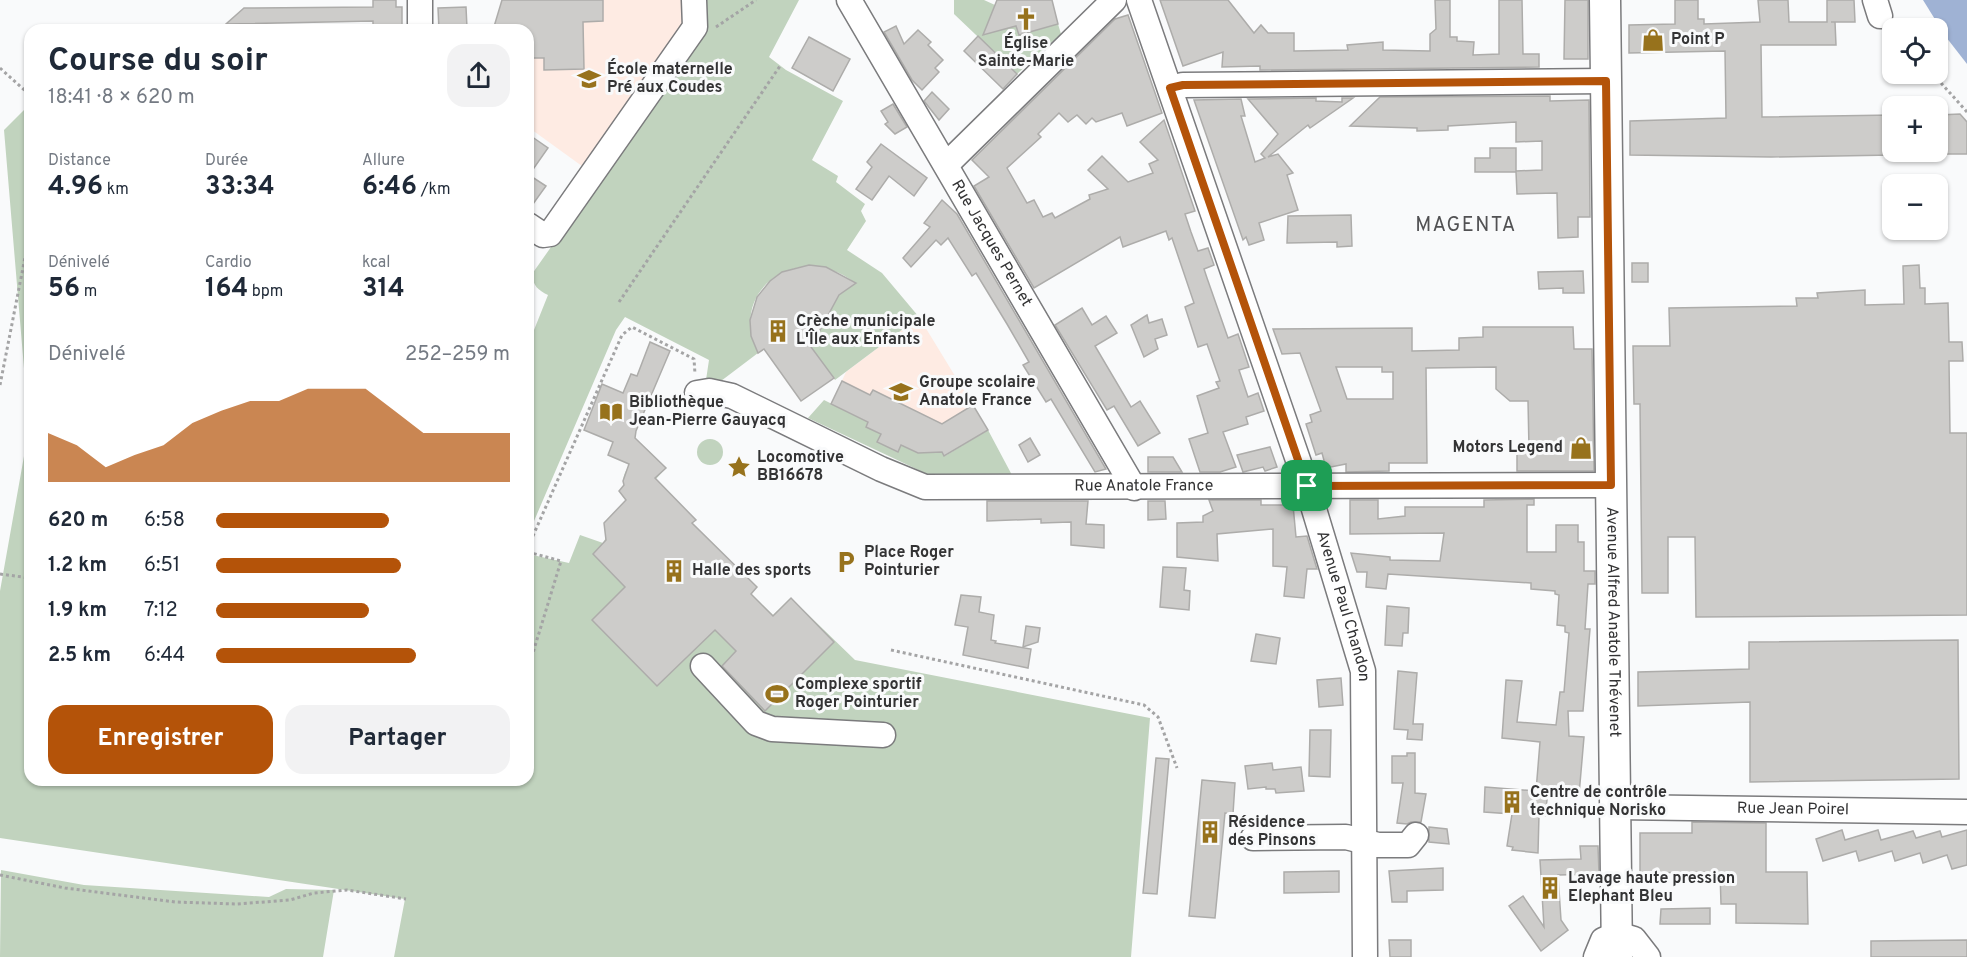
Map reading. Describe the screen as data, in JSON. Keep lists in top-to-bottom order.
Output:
{
  "streets": {
    "main road": ["Avenue Alfred Anatole Thévenet"],
    "street": [
      "Rue Jacques Pernet",
      "Rue Anatole France",
      "Avenue Paul Chandon",
      "Rue Jean Poirel"
    ]
  },
  "crossings": [
    ["Rue Jacques Pernet", "Rue Anatole France"],
    ["Rue Anatole France", "Avenue Paul Chandon"],
    ["Rue Anatole France", "Avenue Alfred Anatole Thévenet"],
    ["Avenue Alfred Anatole Thévenet", "Rue Jean Poirel"]
  ],
  "districts": ["MAGENTA"],
  "places": {
    "church": ["Église Sainte-Marie"],
    "shop": ["Point P", "Motors Legend"],
    "school or university": ["École maternelle Pré aux Coudes", "Groupe scolaire Anatole France"],
    "building": [
      "Crèche municipale L'Île aux Enfants",
      "Halle des sports",
      "Centre de contrôle technique Norisko",
      "Résidence des Pinsons",
      "Lavage haute pression Elephant Bleu"
    ],
    "library": ["Bibliothèque Jean-Pierre Gauyacq"],
    "place": ["Locomotive BB16678"],
    "parking": ["Place Roger Pointurier"],
    "sports": ["Complexe sportif Roger Pointurier"]
  },
  "page": {
    "map_buttons": ["+", "−"],
    "heading": ["Course du soir", "18:41 · 8 × 620 m"],
    "stats": [
      ["Distance", "4.96 km"],
      ["Durée", "33:34"],
      ["Allure", "6:46 /km"],
      ["Dénivelé", "56 m"],
      ["Cardio", "164 bpm"],
      ["kcal", "314"]
    ],
    "chart": ["Dénivelé", "252–259 m"],
    "list": [
      {
        "name": "620 m",
        "note": "6:58"
      },
      {
        "name": "1.2 km",
        "note": "6:51"
      },
      {
        "name": "1.9 km",
        "note": "7:12"
      },
      {
        "name": "2.5 km",
        "note": "6:44"
      }
    ],
    "buttons": ["Enregistrer", "Partager"]
  }
}
